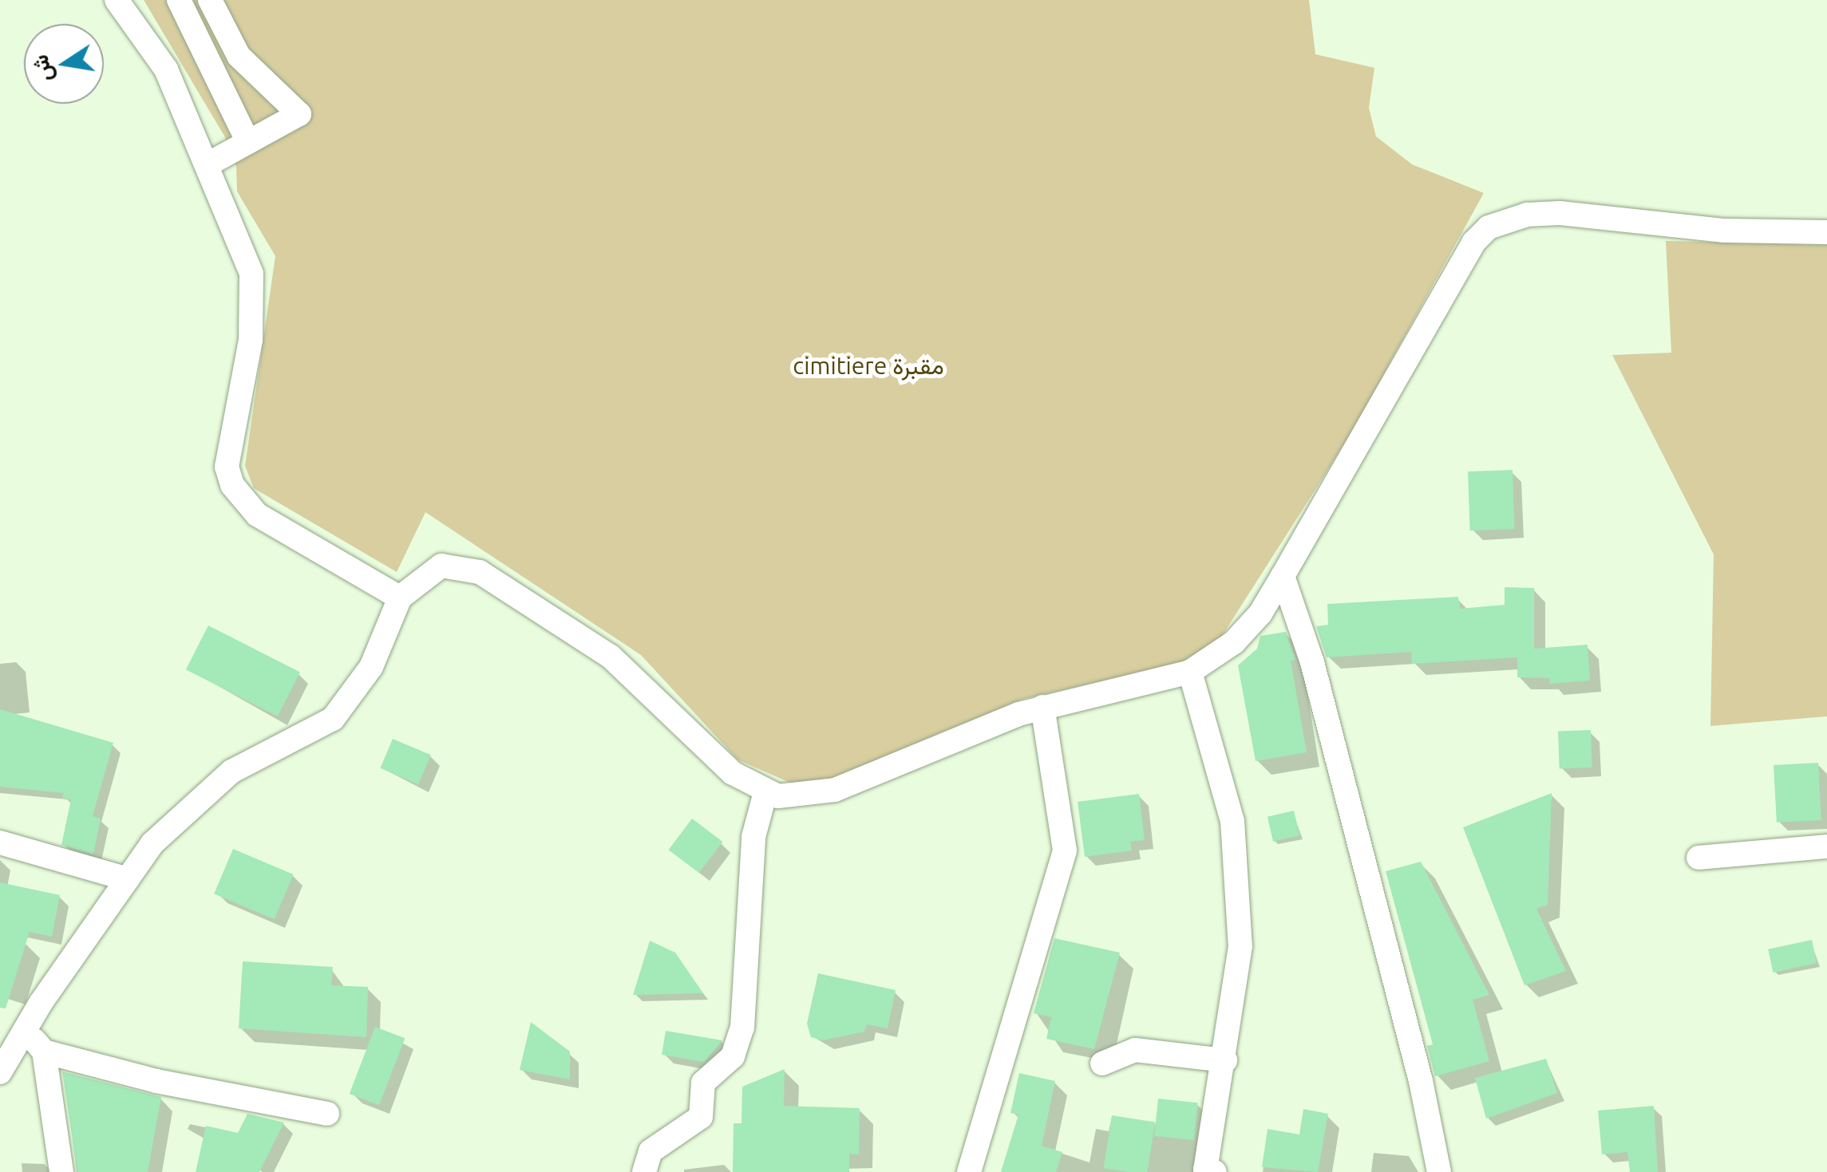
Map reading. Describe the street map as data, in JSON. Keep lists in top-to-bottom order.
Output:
{
  "parks": ["cimitiere مقبرة"],
  "north": "left"
}
